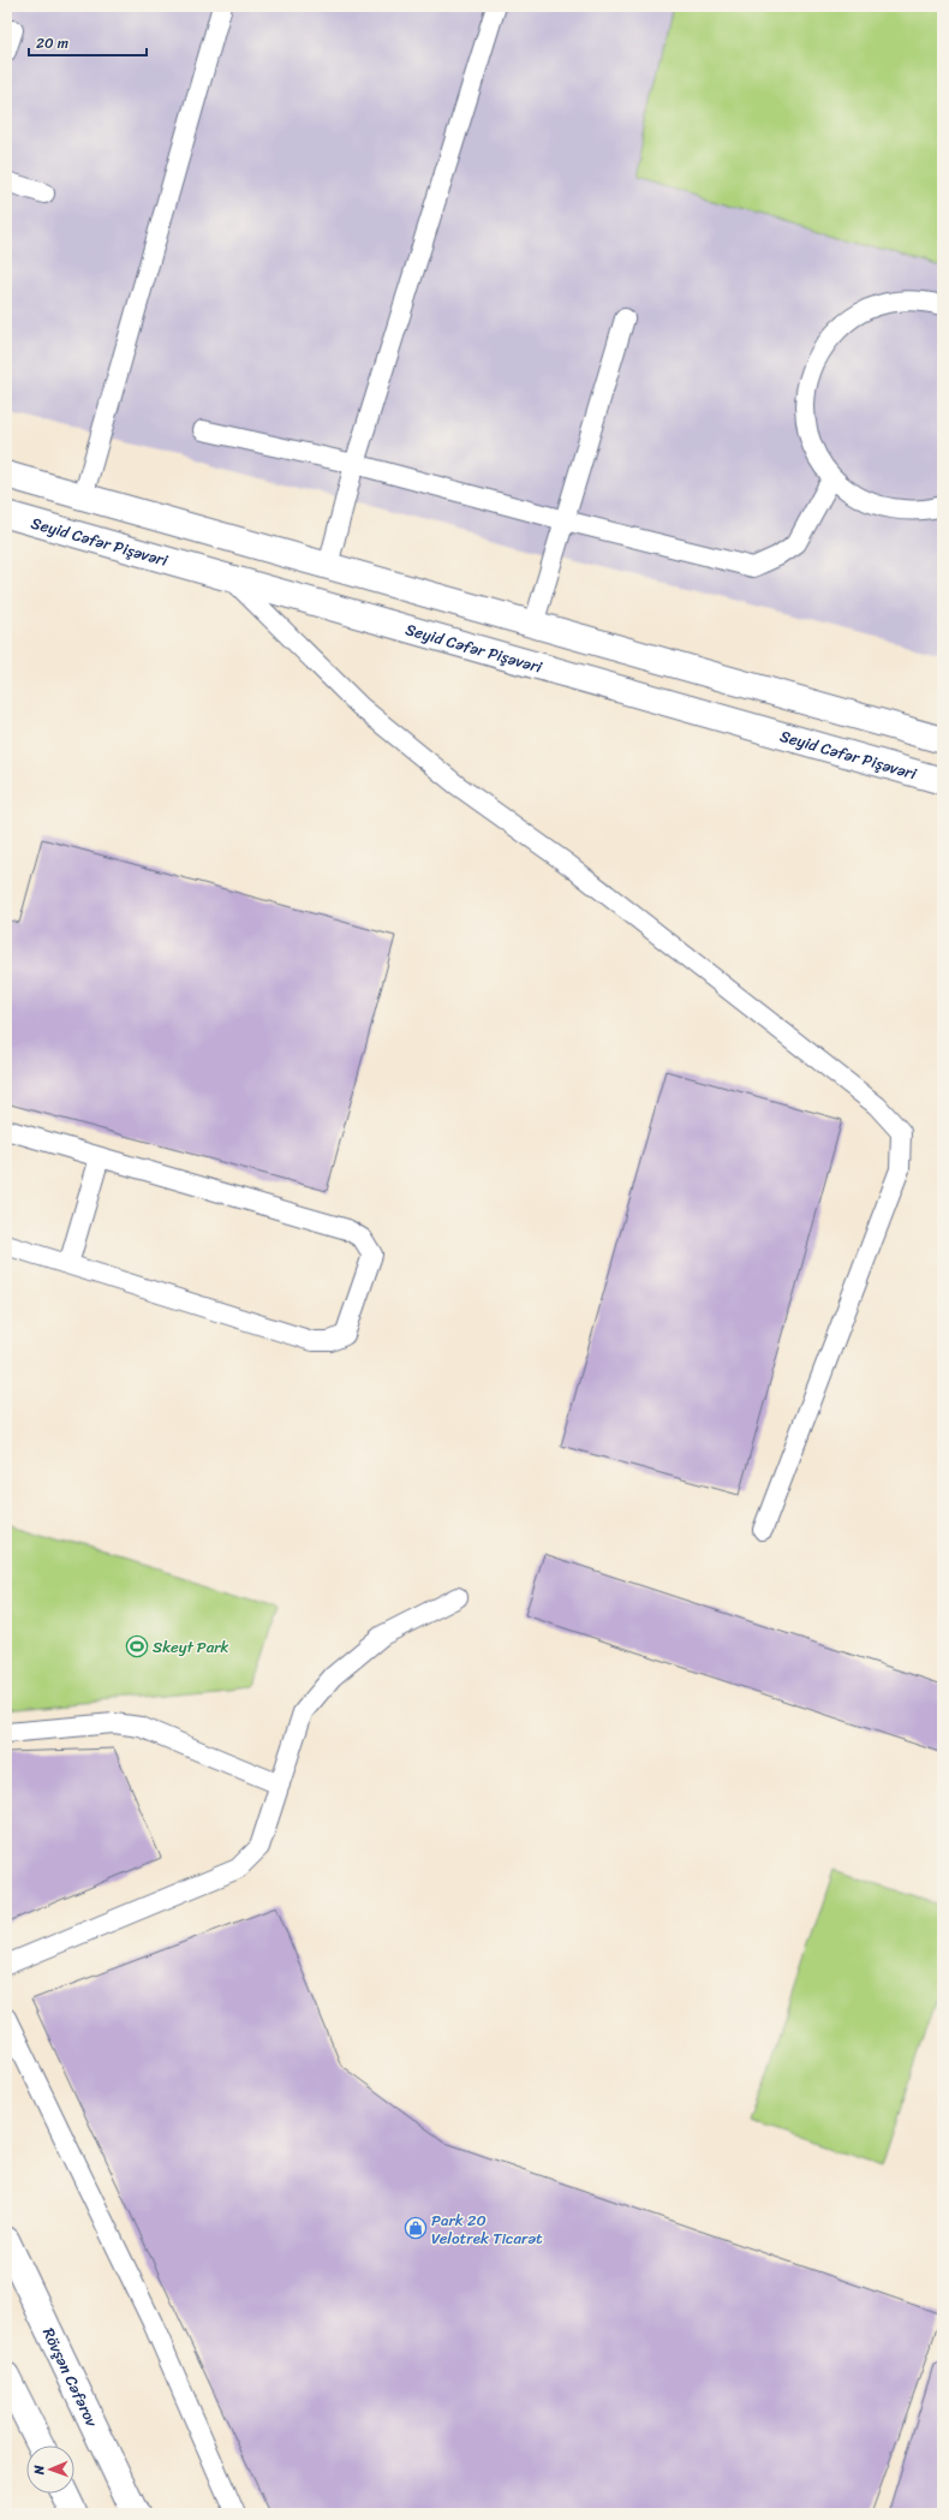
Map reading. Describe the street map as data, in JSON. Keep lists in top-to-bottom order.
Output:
{
  "streets": {
    "street": ["Seyid Cəfər Pişəvəri", "Rövşən Cəfərov"]
  },
  "places": {
    "sports": ["Skeyt Park"],
    "shop": ["Park 20 Velotrek Ticarət"]
  },
  "scale_bar": "20 m",
  "north": "left"
}
